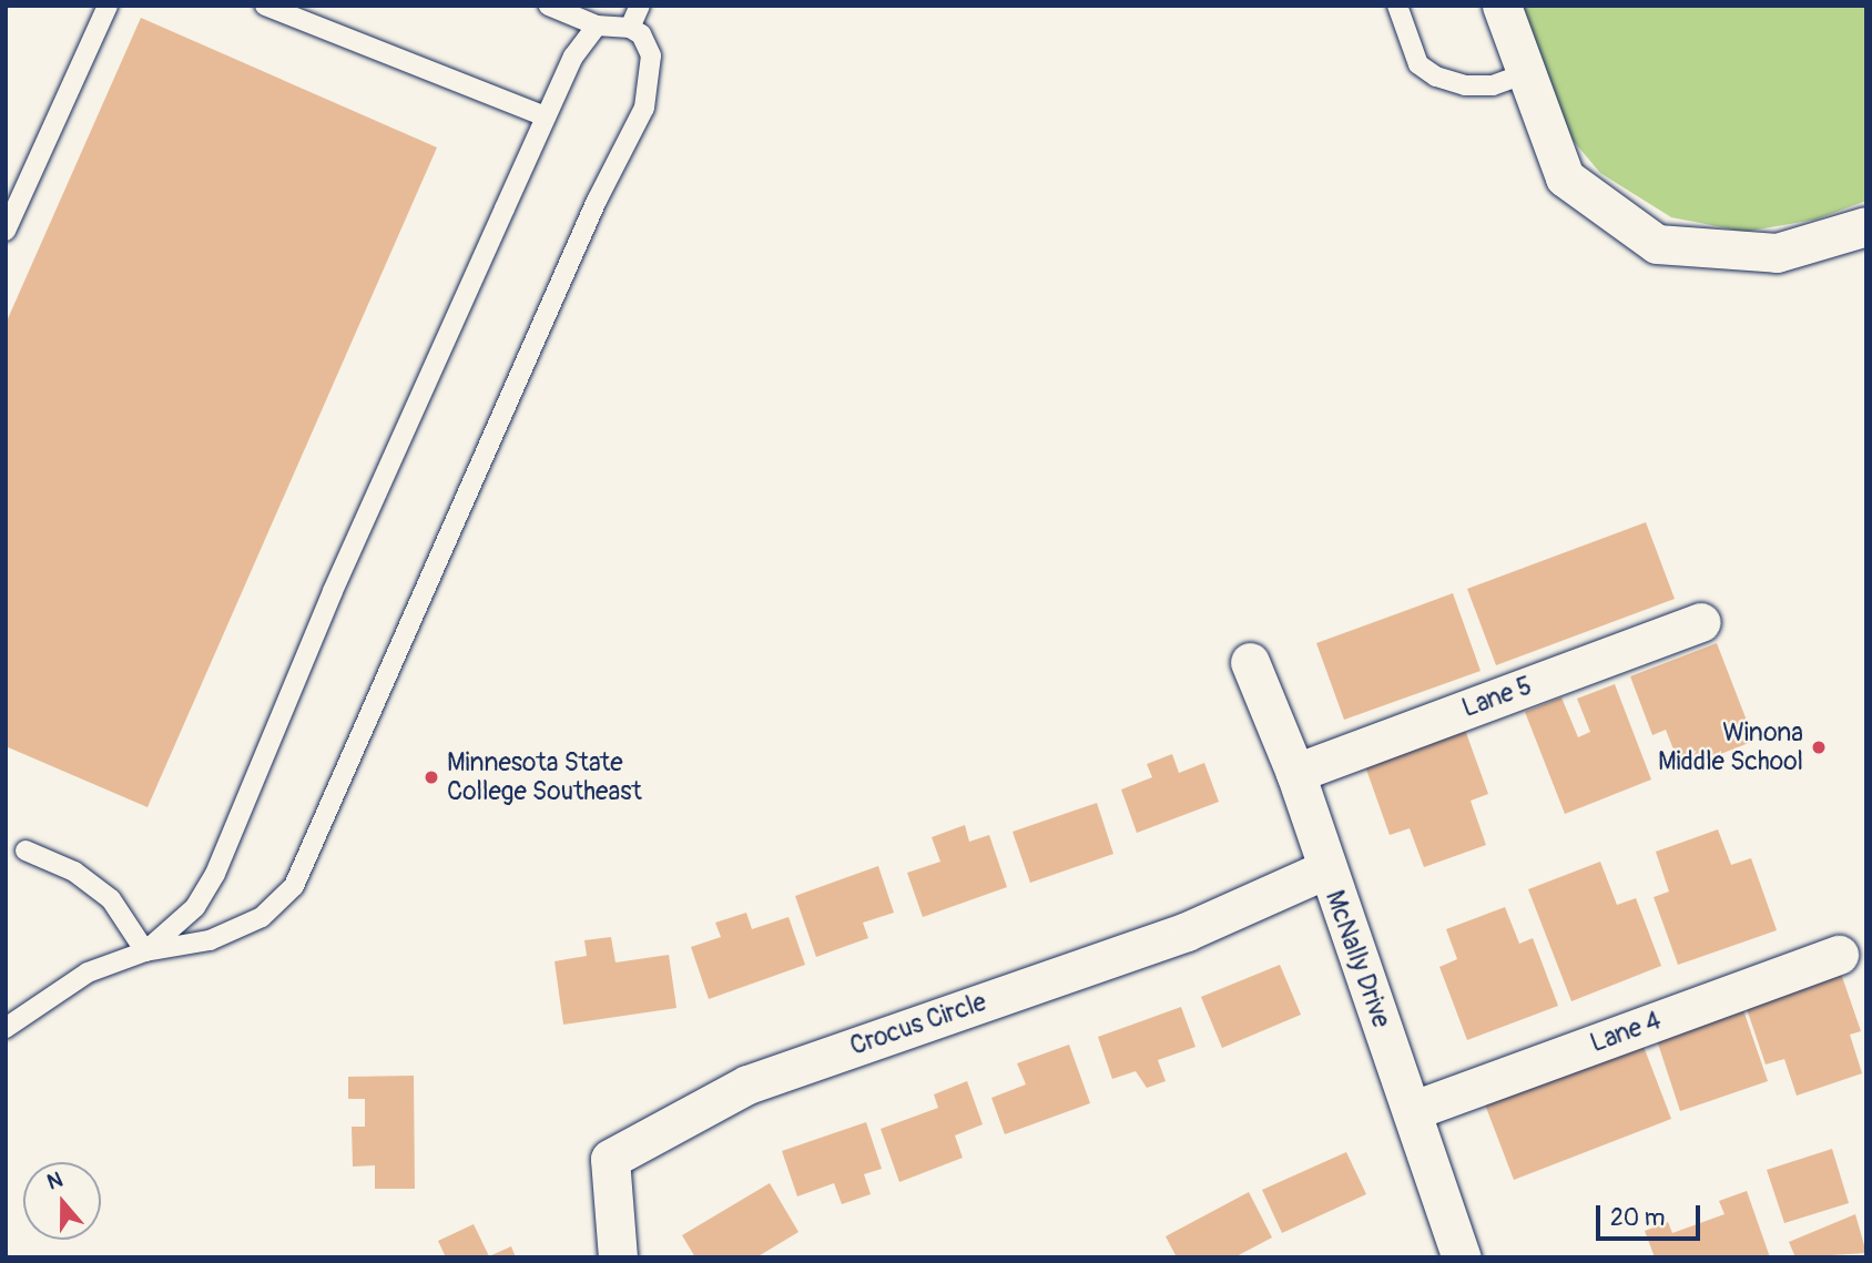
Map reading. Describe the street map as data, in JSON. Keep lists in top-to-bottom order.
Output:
{
  "streets": {
    "street": [
      "Lane 5",
      "McNally Drive",
      "Crocus Circle",
      "Lane 4"
    ]
  },
  "crossings": [
    ["Lane 5", "McNally Drive"],
    ["McNally Drive", "Crocus Circle"],
    ["McNally Drive", "Lane 4"]
  ],
  "places": ["Winona Middle School", "Minnesota State College Southeast"],
  "scale_bar": "20 m",
  "north": "top"
}
